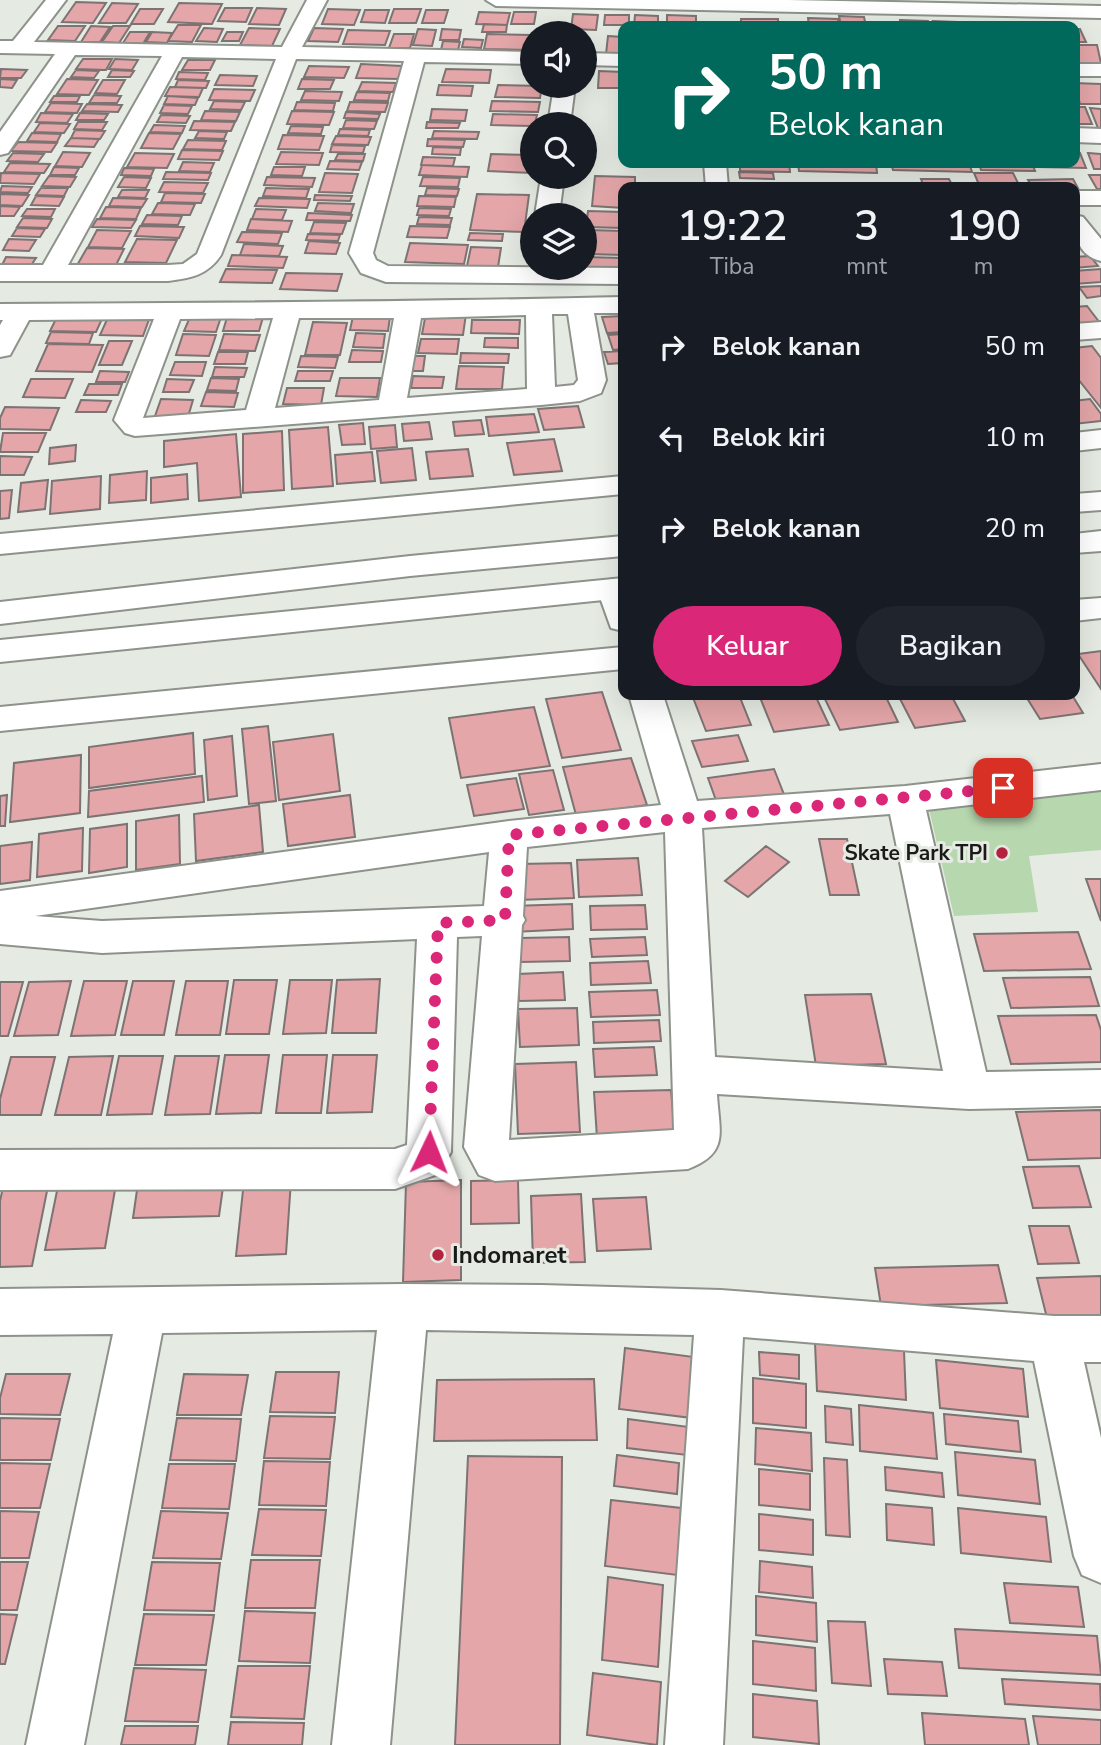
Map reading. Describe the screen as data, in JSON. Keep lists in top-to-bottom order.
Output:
{
  "places": ["Skate Park TPI", "Indomaret"],
  "page": {
    "turn": ["50 m", "Belok kanan"],
    "eta": [
      "19:22",
      "Tiba",
      "3",
      "mnt",
      "190",
      "m"
    ],
    "list": [
      {
        "name": "Belok kanan",
        "value": "50 m"
      },
      {
        "name": "Belok kiri",
        "value": "10 m"
      },
      {
        "name": "Belok kanan",
        "value": "20 m"
      }
    ],
    "buttons": ["Keluar", "Bagikan"]
  }
}
